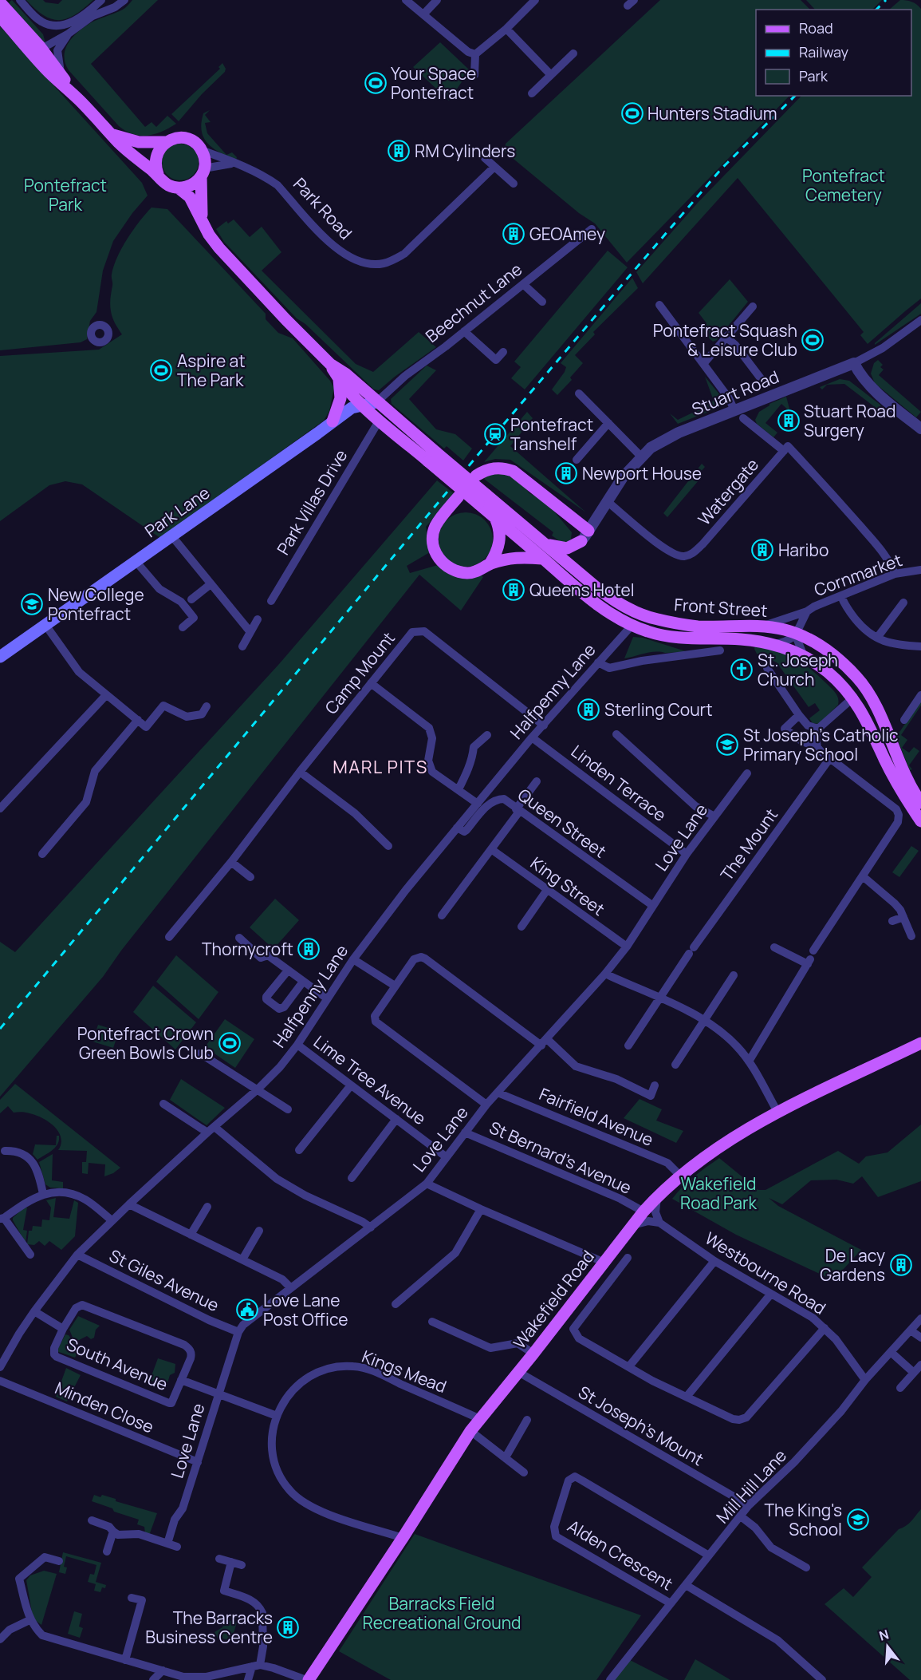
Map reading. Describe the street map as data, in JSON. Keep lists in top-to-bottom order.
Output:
{
  "streets": {
    "main road": [
      "Park Road",
      "Park Lane",
      "Front Street",
      "Wakefield Road"
    ],
    "street": [
      "Beechnut Lane",
      "Stuart Road",
      "Watergate",
      "Park Villas Drive",
      "Cornmarket",
      "Camp Mount",
      "Halfpenny Lane",
      "Linden Terrace",
      "Queen Street",
      "Love Lane",
      "The Mount",
      "King Street",
      "Lime Tree Avenue",
      "Fairfield Avenue",
      "St Bernard's Avenue",
      "Westbourne Road",
      "St Giles Avenue",
      "South Avenue",
      "Kings Mead",
      "Minden Close",
      "St Joseph's Mount",
      "Mill Hill Lane",
      "Alden Crescent"
    ]
  },
  "crossings": [
    ["Beechnut Lane", "Park Lane"],
    ["Stuart Road", "Watergate"],
    ["Cornmarket", "Front Street"],
    ["Front Street", "Halfpenny Lane"],
    ["Camp Mount", "Halfpenny Lane"],
    ["Halfpenny Lane", "Linden Terrace"],
    ["Halfpenny Lane", "Queen Street"],
    ["Halfpenny Lane", "Lime Tree Avenue"],
    ["Halfpenny Lane", "St Giles Avenue"],
    ["Linden Terrace", "Love Lane"],
    ["Queen Street", "Love Lane"],
    ["Love Lane", "King Street"],
    ["Love Lane", "Lime Tree Avenue"],
    ["Love Lane", "Fairfield Avenue"],
    ["Love Lane", "St Bernard's Avenue"],
    ["Love Lane", "St Giles Avenue"],
    ["Love Lane", "Minden Close"],
    ["Fairfield Avenue", "Wakefield Road"],
    ["St Bernard's Avenue", "Wakefield Road"],
    ["Westbourne Road", "Mill Hill Lane"],
    ["Wakefield Road", "Kings Mead"],
    ["Wakefield Road", "St Joseph's Mount"],
    ["St Joseph's Mount", "Mill Hill Lane"],
    ["Mill Hill Lane", "Alden Crescent"]
  ],
  "districts": ["MARL PITS"],
  "parks": [
    "Pontefract Cemetery",
    "Pontefract Park",
    "Wakefield Road Park",
    "Barracks Field Recreational Ground"
  ],
  "places": {
    "sports": [
      "Your Space Pontefract",
      "Hunters Stadium",
      "Pontefract Squash & Leisure Club",
      "Aspire at The Park",
      "Pontefract Crown Green Bowls Club"
    ],
    "building": [
      "RM Cylinders",
      "GEOAmey",
      "Stuart Road Surgery",
      "Newport House",
      "Haribo",
      "Queens Hotel",
      "Sterling Court",
      "Thornycroft",
      "De Lacy Gardens",
      "The Barracks Business Centre"
    ],
    "station": ["Pontefract Tanshelf"],
    "school or university": ["New College Pontefract", "St Joseph's Catholic Primary School", "The King's School"],
    "church": ["St. Joseph Church"],
    "public building": ["Love Lane Post Office"]
  },
  "legend": ["Road", "Railway", "Park"],
  "north": "top"
}
